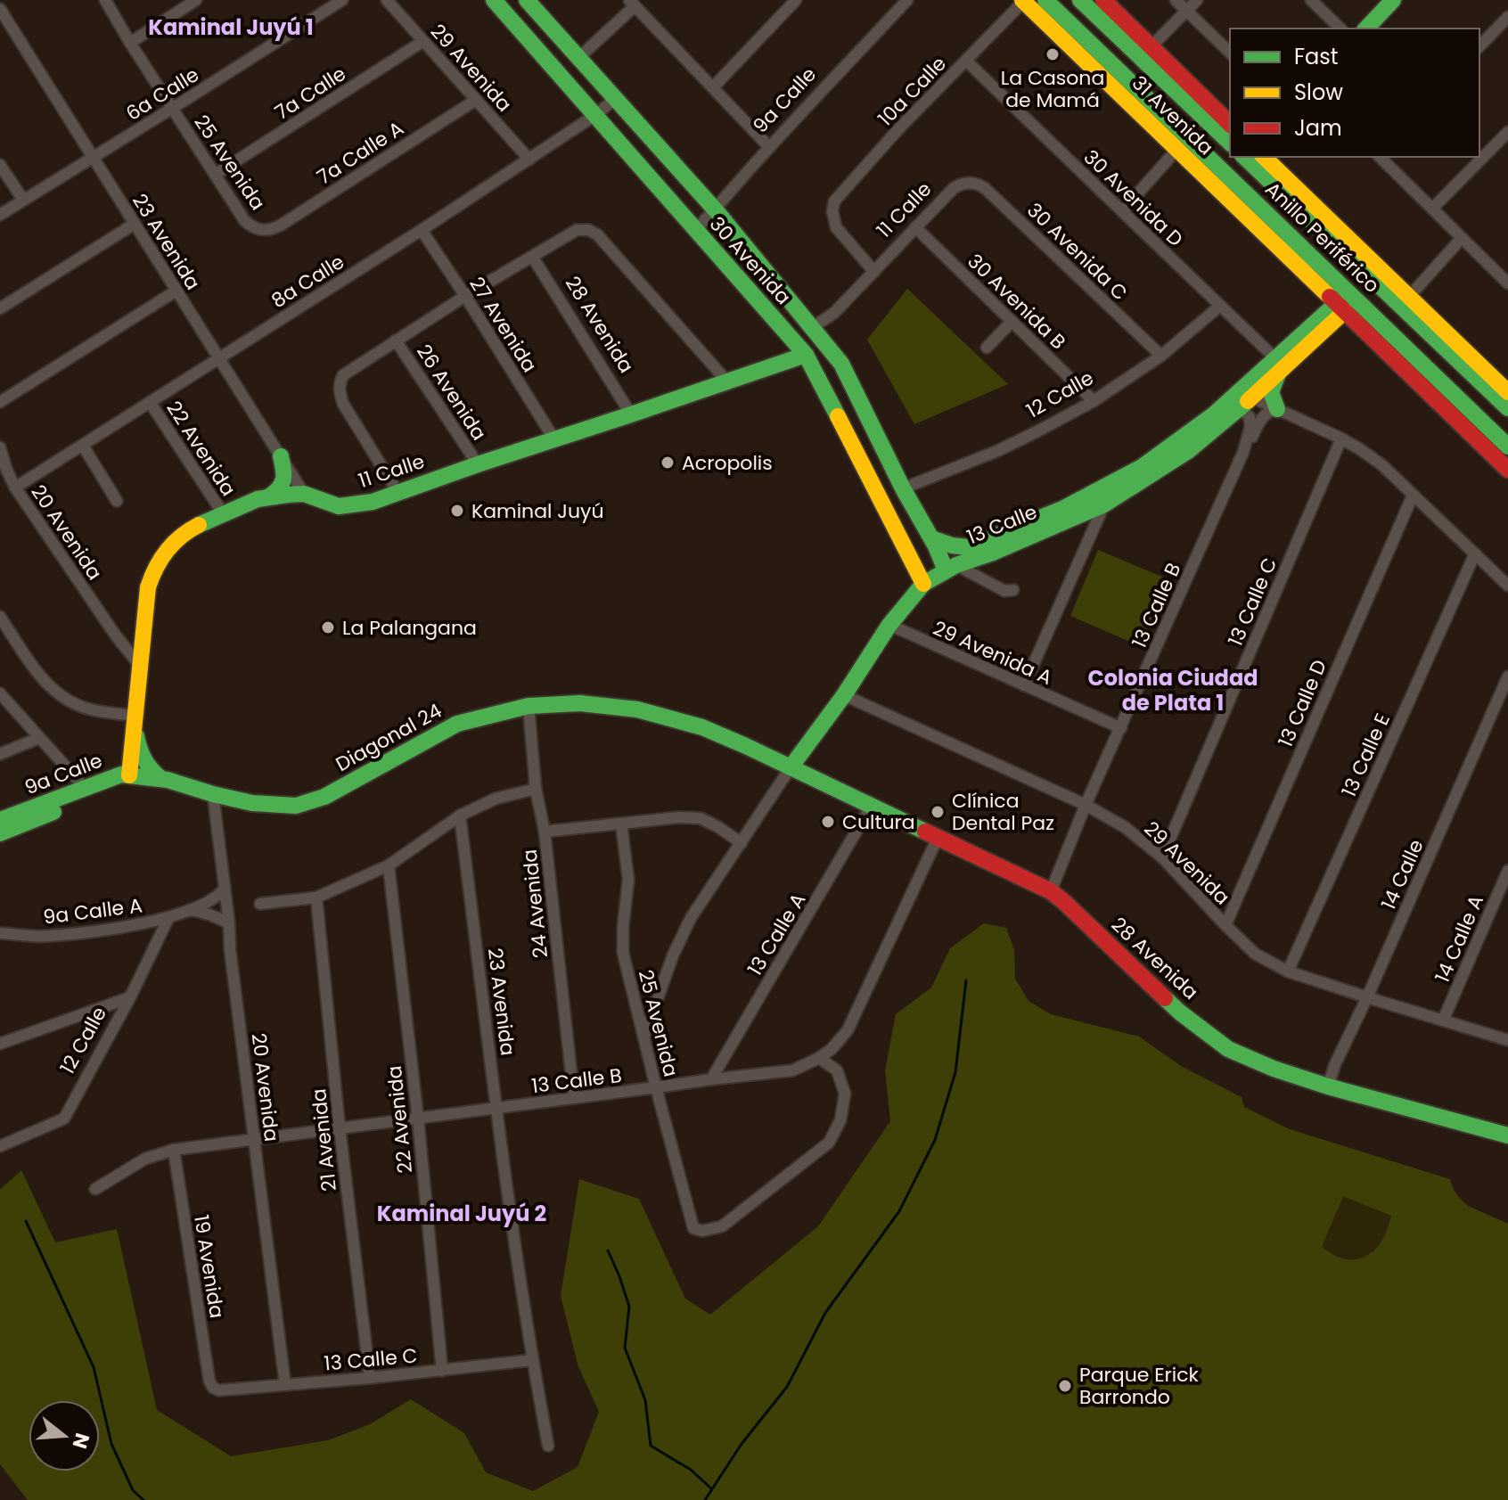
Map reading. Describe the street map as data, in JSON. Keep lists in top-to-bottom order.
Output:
{
  "streets": {
    "main road": [
      "9a Calle",
      "31 Avenida",
      "11 Calle",
      "Anillo Periférico",
      "30 Avenida",
      "28 Avenida",
      "13 Calle",
      "Diagonal 24"
    ],
    "street": [
      "29 Avenida",
      "10a Calle",
      "7a Calle",
      "6a Calle",
      "7a Calle A",
      "25 Avenida",
      "30 Avenida D",
      "23 Avenida",
      "30 Avenida C",
      "8a Calle",
      "30 Avenida B",
      "27 Avenida",
      "26 Avenida",
      "12 Calle",
      "22 Avenida",
      "20 Avenida",
      "13 Calle C",
      "13 Calle B",
      "29 Avenida A",
      "13 Calle D",
      "13 Calle E",
      "14 Calle",
      "24 Avenida",
      "9a Calle A",
      "13 Calle A",
      "14 Calle A",
      "21 Avenida",
      "19 Avenida"
    ]
  },
  "crossings": [
    ["29 Avenida", "7a Calle"],
    ["29 Avenida", "7a Calle A"],
    ["29 Avenida", "8a Calle"],
    ["29 Avenida", "13 Calle"],
    ["29 Avenida", "13 Calle C"],
    ["29 Avenida", "13 Calle B"],
    ["29 Avenida", "13 Calle D"],
    ["29 Avenida", "13 Calle E"],
    ["29 Avenida", "14 Calle"],
    ["29 Avenida", "14 Calle A"],
    ["10a Calle", "31 Avenida"],
    ["10a Calle", "30 Avenida D"],
    ["10a Calle", "11 Calle"],
    ["7a Calle", "25 Avenida"],
    ["6a Calle", "25 Avenida"],
    ["6a Calle", "23 Avenida"],
    ["9a Calle", "11 Calle"],
    ["9a Calle", "30 Avenida"],
    ["9a Calle", "Diagonal 24"],
    ["31 Avenida", "13 Calle"],
    ["7a Calle A", "25 Avenida"],
    ["25 Avenida", "13 Calle"],
    ["25 Avenida", "13 Calle B"],
    ["30 Avenida D", "12 Calle"],
    ["30 Avenida D", "13 Calle"],
    ["11 Calle", "23 Avenida"],
    ["11 Calle", "30 Avenida C"],
    ["11 Calle", "30 Avenida"],
    ["11 Calle", "30 Avenida B"],
    ["11 Calle", "27 Avenida"],
    ["11 Calle", "28 Avenida"],
    ["11 Calle", "26 Avenida"],
    ["11 Calle", "22 Avenida"],
    ["11 Calle", "20 Avenida"],
    ["11 Calle", "Diagonal 24"],
    ["23 Avenida", "8a Calle"],
    ["23 Avenida", "13 Calle C"],
    ["23 Avenida", "13 Calle B"],
    ["30 Avenida C", "12 Calle"],
    ["30 Avenida", "8a Calle"],
    ["30 Avenida", "12 Calle"],
    ["30 Avenida", "13 Calle"],
    ["8a Calle", "27 Avenida"],
    ["8a Calle", "22 Avenida"],
    ["8a Calle", "20 Avenida"],
    ["30 Avenida B", "12 Calle"],
    ["28 Avenida", "13 Calle"],
    ["28 Avenida", "13 Calle B"],
    ["28 Avenida", "Diagonal 24"],
    ["28 Avenida", "14 Calle"],
    ["28 Avenida", "13 Calle A"],
    ["12 Calle", "9a Calle A"],
    ["22 Avenida", "13 Calle C"],
    ["22 Avenida", "13 Calle B"],
    ["13 Calle", "13 Calle B"],
    ["13 Calle", "29 Avenida A"],
    ["13 Calle", "Diagonal 24"],
    ["20 Avenida", "13 Calle C"],
    ["20 Avenida", "13 Calle B"],
    ["20 Avenida", "Diagonal 24"],
    ["20 Avenida", "9a Calle A"],
    ["13 Calle C", "21 Avenida"],
    ["13 Calle C", "19 Avenida"],
    ["13 Calle B", "29 Avenida A"],
    ["13 Calle B", "24 Avenida"],
    ["13 Calle B", "13 Calle A"],
    ["13 Calle B", "21 Avenida"],
    ["13 Calle B", "19 Avenida"],
    ["Diagonal 24", "24 Avenida"]
  ],
  "districts": ["Kaminal Juyú 1", "Colonia Ciudad de Plata 1", "Kaminal Juyú 2"],
  "places": [
    "La Casona de Mamá",
    "Acropolis",
    "Kaminal Juyú",
    "La Palangana",
    "Clínica Dental Paz",
    "Cultura",
    "Parque Erick Barrondo"
  ],
  "legend": ["Fast", "Slow", "Jam"],
  "north": "right"
}
